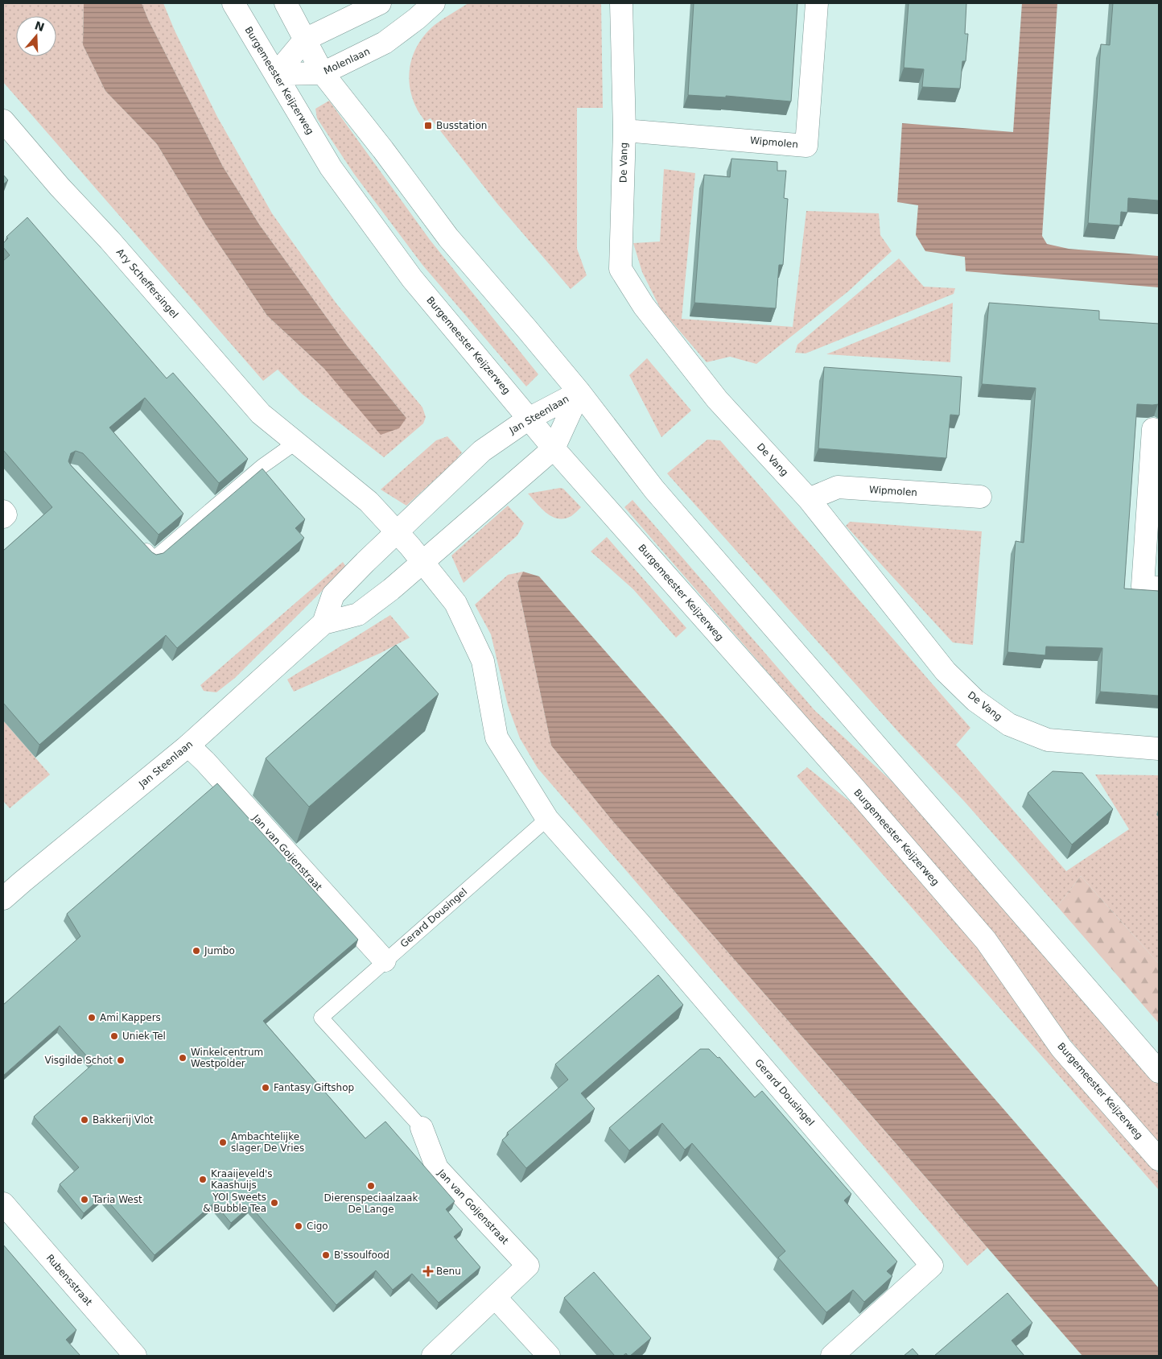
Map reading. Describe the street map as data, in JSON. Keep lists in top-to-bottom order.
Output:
{
  "streets": {
    "street": [
      "Molenlaan",
      "Burgemeester Keijzerweg",
      "Wipmolen",
      "De Vang",
      "Ary Scheffersingel",
      "Jan Steenlaan",
      "Jan van Goijenstraat",
      "Gerard Dousingel",
      "Rubensstraat"
    ]
  },
  "crossings": [
    ["Molenlaan", "Burgemeester Keijzerweg"],
    ["Burgemeester Keijzerweg", "Jan Steenlaan"],
    ["Wipmolen", "De Vang"],
    ["Ary Scheffersingel", "Jan Steenlaan"],
    ["Ary Scheffersingel", "Gerard Dousingel"],
    ["Jan Steenlaan", "Jan van Goijenstraat"],
    ["Jan Steenlaan", "Gerard Dousingel"],
    ["Jan van Goijenstraat", "Gerard Dousingel"]
  ],
  "places": {
    "transit": ["Busstation"],
    "other": [
      "Jumbo",
      "Ami Kappers",
      "Uniek Tel",
      "Winkelcentrum Westpolder",
      "Visgilde Schot",
      "Fantasy Giftshop",
      "Bakkerij Vlot",
      "Ambachtelijke slager De Vries",
      "Kraaijeveld's Kaashuijs",
      "Dierenspeciaalzaak De Lange",
      "Taria West",
      "YOI Sweets & Bubble Tea",
      "Cigo",
      "B'ssoulfood"
    ],
    "health": ["Benu"]
  },
  "north": "top"
}
